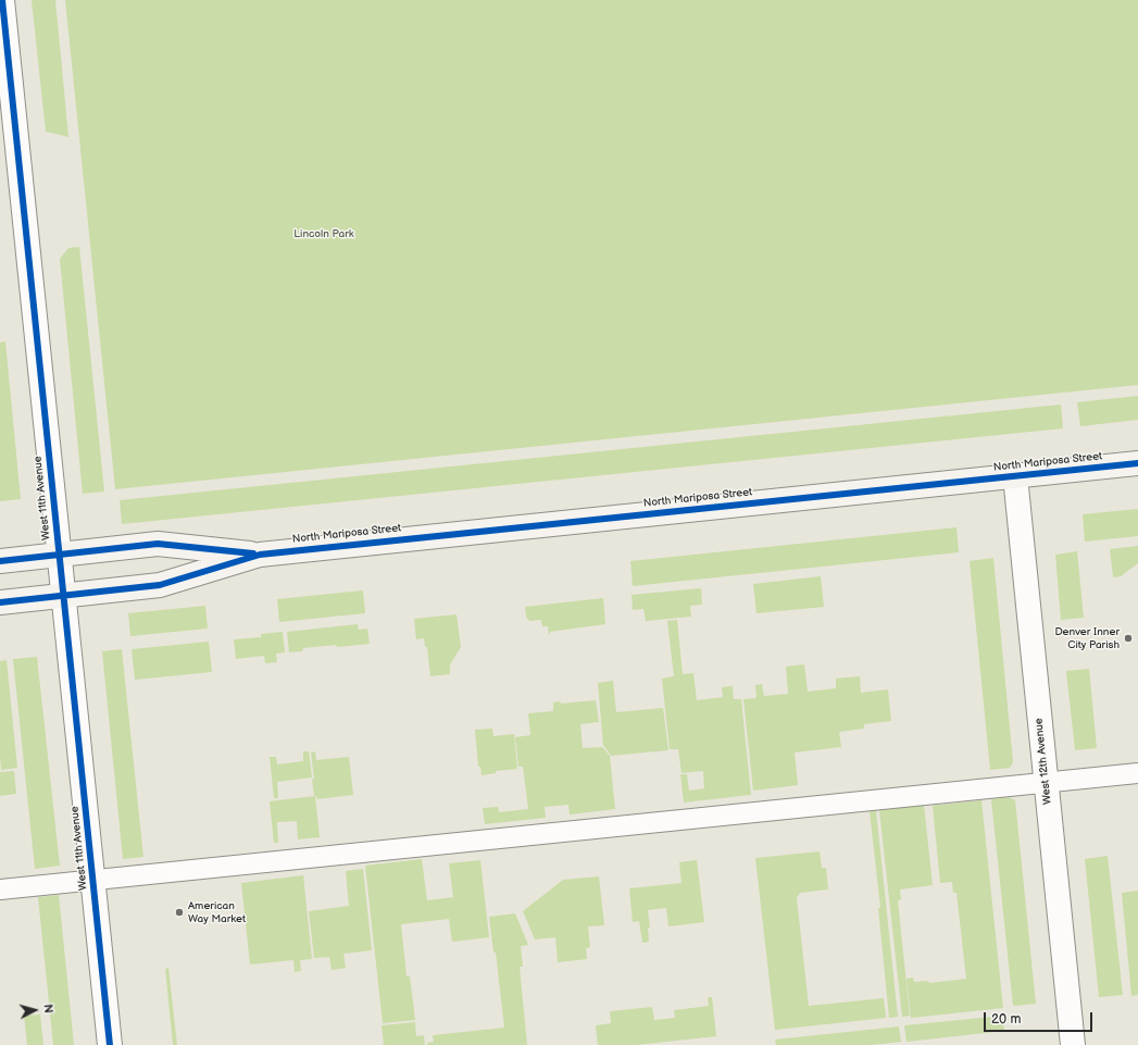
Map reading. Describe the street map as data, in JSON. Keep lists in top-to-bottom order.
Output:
{
  "streets": {
    "street": ["North Mariposa Street", "West 11th Avenue", "West 12th Avenue"]
  },
  "crossings": [
    ["North Mariposa Street", "West 11th Avenue"],
    ["North Mariposa Street", "West 12th Avenue"]
  ],
  "parks": ["Lincoln Park"],
  "places": ["Denver Inner City Parish", "American Way Market"],
  "scale_bar": "20 m",
  "north": "right"
}
